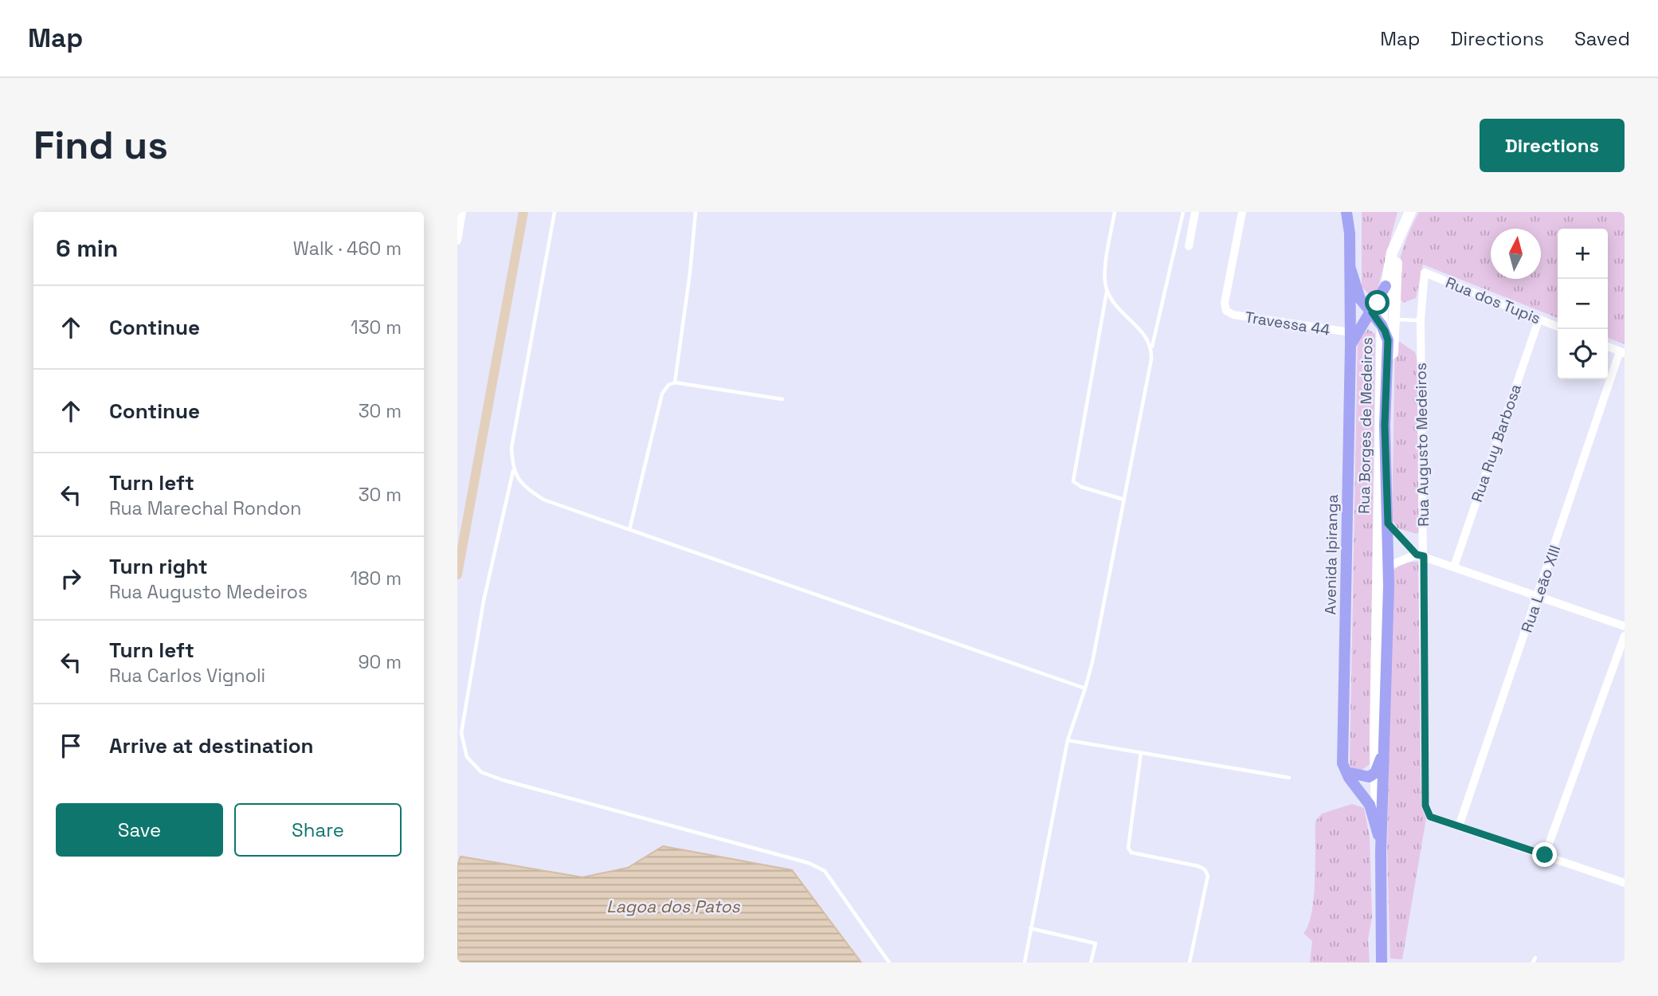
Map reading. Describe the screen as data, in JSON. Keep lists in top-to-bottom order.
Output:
{
  "streets": {
    "main road": ["Rua Borges de Medeiros", "Avenida Ipiranga"],
    "street": [
      "Rua dos Tupis",
      "Travessa 44",
      "Rua Ruy Barbosa",
      "Rua Augusto Medeiros",
      "Rua Leão XIII"
    ]
  },
  "crossings": [
    ["Rua dos Tupis", "Rua Ruy Barbosa"],
    ["Rua dos Tupis", "Rua Augusto Medeiros"],
    ["Travessa 44", "Avenida Ipiranga"],
    ["Rua Borges de Medeiros", "Avenida Ipiranga"],
    ["Rua Augusto Medeiros", "Rua Leão XIII"]
  ],
  "water": ["Lagoa dos Patos"],
  "north": "top",
  "page": {
    "header": "Map",
    "nav": ["Map", "Directions", "Saved"],
    "buttons": [
      "Directions",
      ["Save", "Share"]
    ],
    "title": "Find us",
    "heading": ["6 min", "Walk · 460 m"],
    "map_buttons": ["+", "−"],
    "list": [
      ["Continue", "130 m"],
      ["Continue", "30 m"],
      ["Turn left", "Rua Marechal Rondon", "30 m"],
      ["Turn right", "Rua Augusto Medeiros", "180 m"],
      ["Turn left", "Rua Carlos Vignoli", "90 m"],
      "Arrive at destination"
    ]
  }
}
